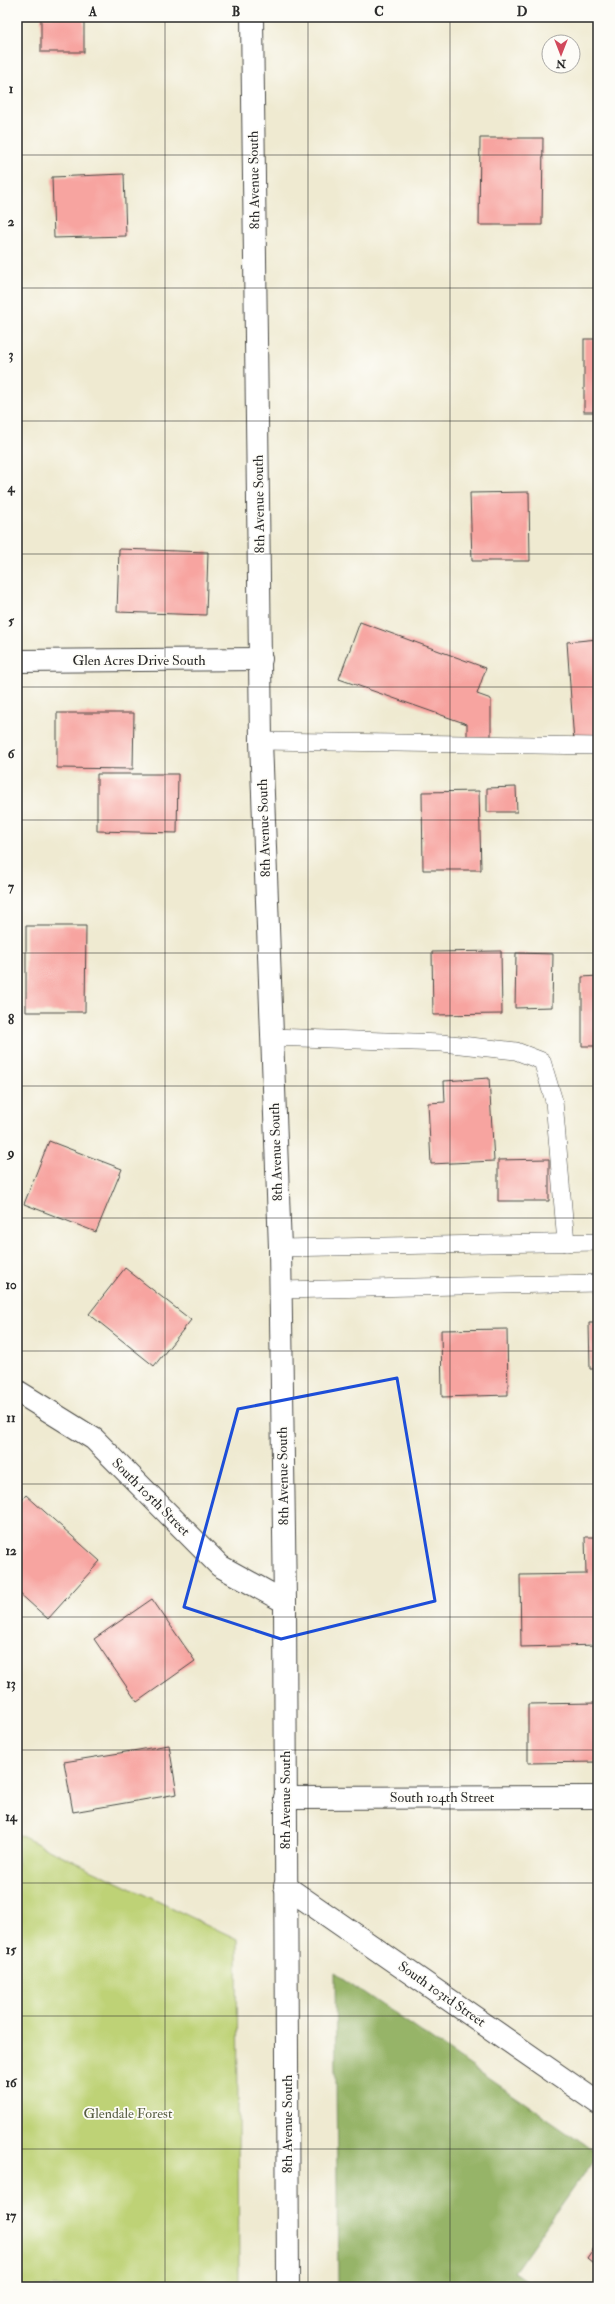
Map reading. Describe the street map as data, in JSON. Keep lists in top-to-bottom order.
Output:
{
  "streets": {
    "street": [
      "8th Avenue South",
      "Glen Acres Drive South",
      "South 105th Street",
      "South 104th Street",
      "South 103rd Street"
    ]
  },
  "crossings": [
    ["8th Avenue South", "Glen Acres Drive South"],
    ["8th Avenue South", "South 105th Street"],
    ["8th Avenue South", "South 104th Street"],
    ["8th Avenue South", "South 103rd Street"]
  ],
  "parks": ["Glendale Forest"],
  "north": "bottom",
  "grid": {
    "columns": [
      "A",
      "B",
      "C",
      "D"
    ],
    "rows": [
      "1",
      "2",
      "3",
      "4",
      "5",
      "6",
      "7",
      "8",
      "9",
      "10",
      "11",
      "12",
      "13",
      "14",
      "15",
      "16",
      "17"
    ]
  }
}
